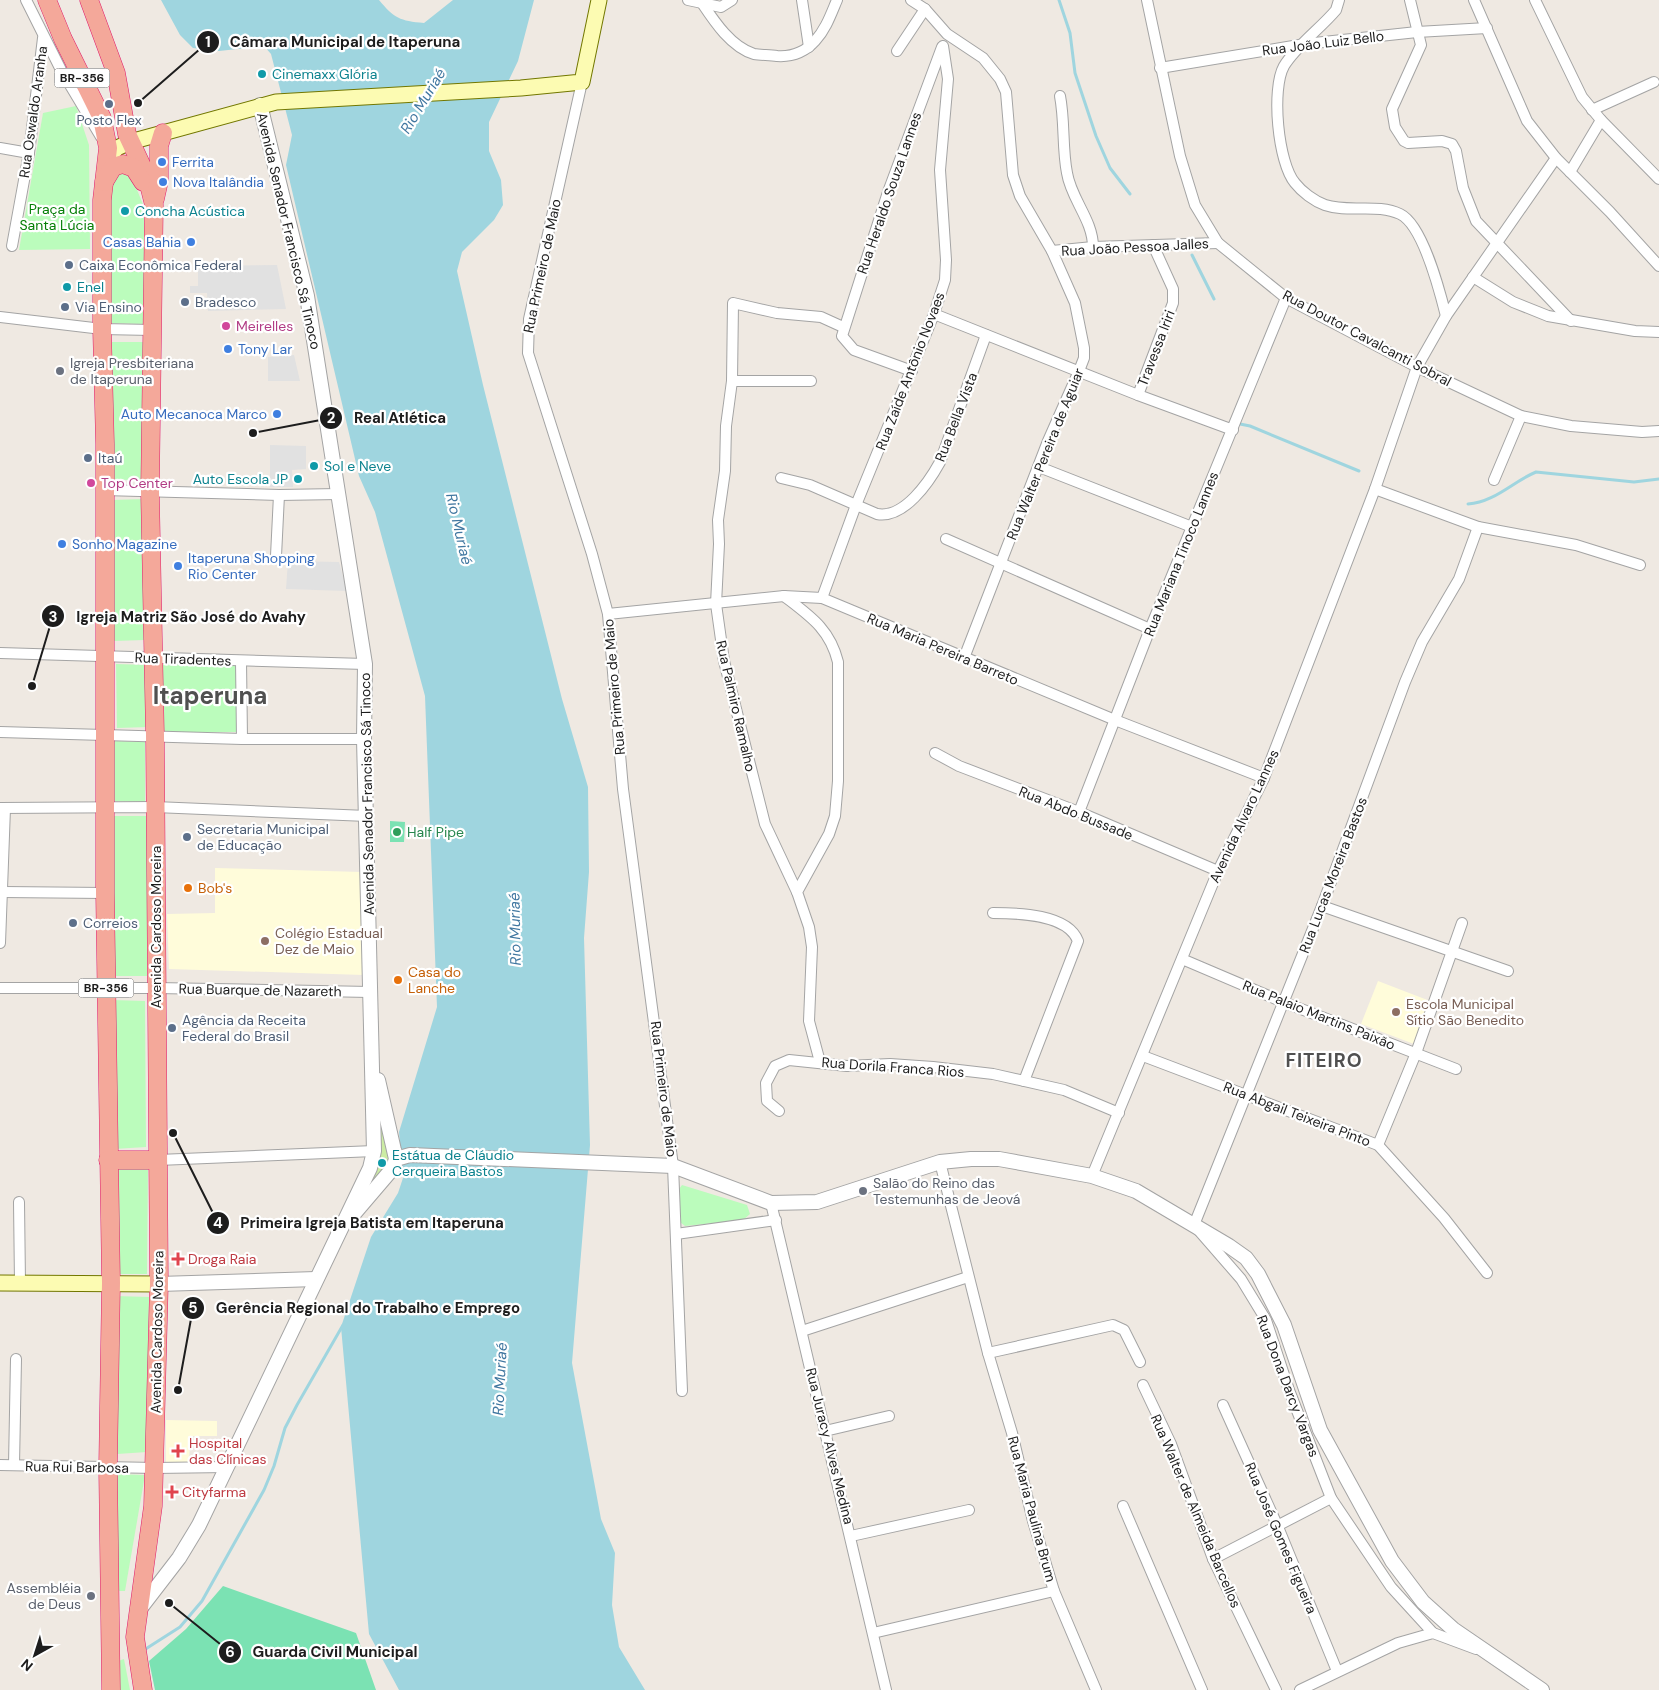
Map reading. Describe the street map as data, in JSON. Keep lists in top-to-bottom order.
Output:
{
  "streets": {
    "highway": ["BR-356", "Avenida Cardoso Moreira"],
    "main road": ["Rua Primeiro de Maio"],
    "street": [
      "Rua João Luiz Bello",
      "Rua Oswaldo Aranha",
      "Rua Heraldo Souza Lannes",
      "Avenida Senador Francisco Sá Tinoco",
      "Rua João Pessoa Jalles",
      "Rua Doutor Cavalcanti Sobral",
      "Travessa Iriri",
      "Rua Zaíde Antônio Novaes",
      "Rua Bella Vista",
      "Rua Walter Pereira de Aguiar",
      "Rua Mariana Tinoco Lannes",
      "Rua Maria Pereira Barreto",
      "Rua Tiradentes",
      "Rua Palmiro Ramalho",
      "Rua Abdo Bussade",
      "Avenida Alvaro Lannes",
      "Rua Lucas Moreira Bastos",
      "Rua Buarque de Nazareth",
      "Rua Palaio Martins Paixão",
      "Rua Dorila Franca Rios",
      "Rua Abgail Teixeira Pinto",
      "Rua Dona Darcy Vargas",
      "Rua Juracy Alves Medina",
      "Rua Rui Barbosa",
      "Rua Maria Paulina Brum",
      "Rua Walter de Almeida Barcellos",
      "Rua José Gomes Figueira"
    ]
  },
  "crossings": [
    ["Rua João Luiz Bello", "Rua Doutor Cavalcanti Sobral"],
    ["BR-356", "Rua Tiradentes"],
    ["BR-356", "Avenida Cardoso Moreira"],
    ["BR-356", "Rua Buarque de Nazareth"],
    ["BR-356", "Rua Rui Barbosa"],
    ["Rua Heraldo Souza Lannes", "Rua Zaíde Antônio Novaes"],
    ["Rua Heraldo Souza Lannes", "Rua Walter Pereira de Aguiar"],
    ["Rua Heraldo Souza Lannes", "Rua Palmiro Ramalho"],
    ["Avenida Senador Francisco Sá Tinoco", "Rua Tiradentes"],
    ["Avenida Senador Francisco Sá Tinoco", "Avenida Cardoso Moreira"],
    ["Avenida Senador Francisco Sá Tinoco", "Rua Buarque de Nazareth"],
    ["Avenida Senador Francisco Sá Tinoco", "Rua Rui Barbosa"],
    ["Rua João Pessoa Jalles", "Rua Doutor Cavalcanti Sobral"],
    ["Rua João Pessoa Jalles", "Travessa Iriri"],
    ["Rua João Pessoa Jalles", "Rua Walter Pereira de Aguiar"],
    ["Rua Primeiro de Maio", "Rua Maria Pereira Barreto"],
    ["Rua Primeiro de Maio", "Rua Dona Darcy Vargas"],
    ["Rua Doutor Cavalcanti Sobral", "Rua Mariana Tinoco Lannes"],
    ["Rua Doutor Cavalcanti Sobral", "Avenida Alvaro Lannes"],
    ["Rua Zaíde Antônio Novaes", "Rua Bella Vista"],
    ["Rua Zaíde Antônio Novaes", "Rua Maria Pereira Barreto"],
    ["Rua Walter Pereira de Aguiar", "Rua Maria Pereira Barreto"],
    ["Rua Mariana Tinoco Lannes", "Rua Maria Pereira Barreto"],
    ["Rua Mariana Tinoco Lannes", "Rua Abdo Bussade"],
    ["Rua Maria Pereira Barreto", "Rua Palmiro Ramalho"],
    ["Rua Maria Pereira Barreto", "Avenida Alvaro Lannes"],
    ["Rua Tiradentes", "Avenida Cardoso Moreira"],
    ["Rua Palmiro Ramalho", "Rua Dorila Franca Rios"],
    ["Rua Abdo Bussade", "Avenida Alvaro Lannes"],
    ["Avenida Alvaro Lannes", "Rua Palaio Martins Paixão"],
    ["Avenida Alvaro Lannes", "Rua Dorila Franca Rios"],
    ["Avenida Alvaro Lannes", "Rua Abgail Teixeira Pinto"],
    ["Avenida Alvaro Lannes", "Rua Dona Darcy Vargas"],
    ["Rua Lucas Moreira Bastos", "Rua Palaio Martins Paixão"],
    ["Rua Lucas Moreira Bastos", "Rua Abgail Teixeira Pinto"],
    ["Rua Lucas Moreira Bastos", "Rua Dona Darcy Vargas"],
    ["Avenida Cardoso Moreira", "Rua Buarque de Nazareth"],
    ["Avenida Cardoso Moreira", "Rua Rui Barbosa"],
    ["Rua Dona Darcy Vargas", "Rua Juracy Alves Medina"],
    ["Rua Dona Darcy Vargas", "Rua Maria Paulina Brum"]
  ],
  "districts": ["Itaperuna", "FITEIRO"],
  "water": ["Rio Muriaé"],
  "parks": ["Praça da Santa Lúcia"],
  "places": {
    "other": [
      "Cinemaxx Glória",
      "Câmara Municipal de Itaperuna",
      "Posto Flex",
      "Ferrita",
      "Nova Italândia",
      "Concha Acústica",
      "Casas Bahia",
      "Caixa Econômica Federal",
      "Enel",
      "Bradesco",
      "Via Ensino",
      "Meirelles",
      "Tony Lar",
      "Igreja Presbiteriana de Itaperuna",
      "Auto Mecanoca Marco",
      "Real Atlética",
      "Itaú",
      "Sol e Neve",
      "Auto Escola JP",
      "Top Center",
      "Sonho Magazine",
      "Itaperuna Shopping Rio Center",
      "Igreja Matriz São José do Avahy",
      "Half Pipe",
      "Secretaria Municipal de Educação",
      "Bob's",
      "Correios",
      "Colégio Estadual Dez de Maio",
      "Casa do Lanche",
      "Escola Municipal Sítio São Benedito",
      "Agência da Receita Federal do Brasil",
      "Primeira Igreja Batista em Itaperuna",
      "Estátua de Cláudio Cerqueira Bastos",
      "Salão do Reino das Testemunhas de Jeová",
      "Gerência Regional do Trabalho e Emprego",
      "Assembléia de Deus",
      "Guarda Civil Municipal"
    ],
    "health": ["Droga Raia", "Hospital das Clínicas", "Cityfarma"]
  },
  "north": "bottom left"
}
